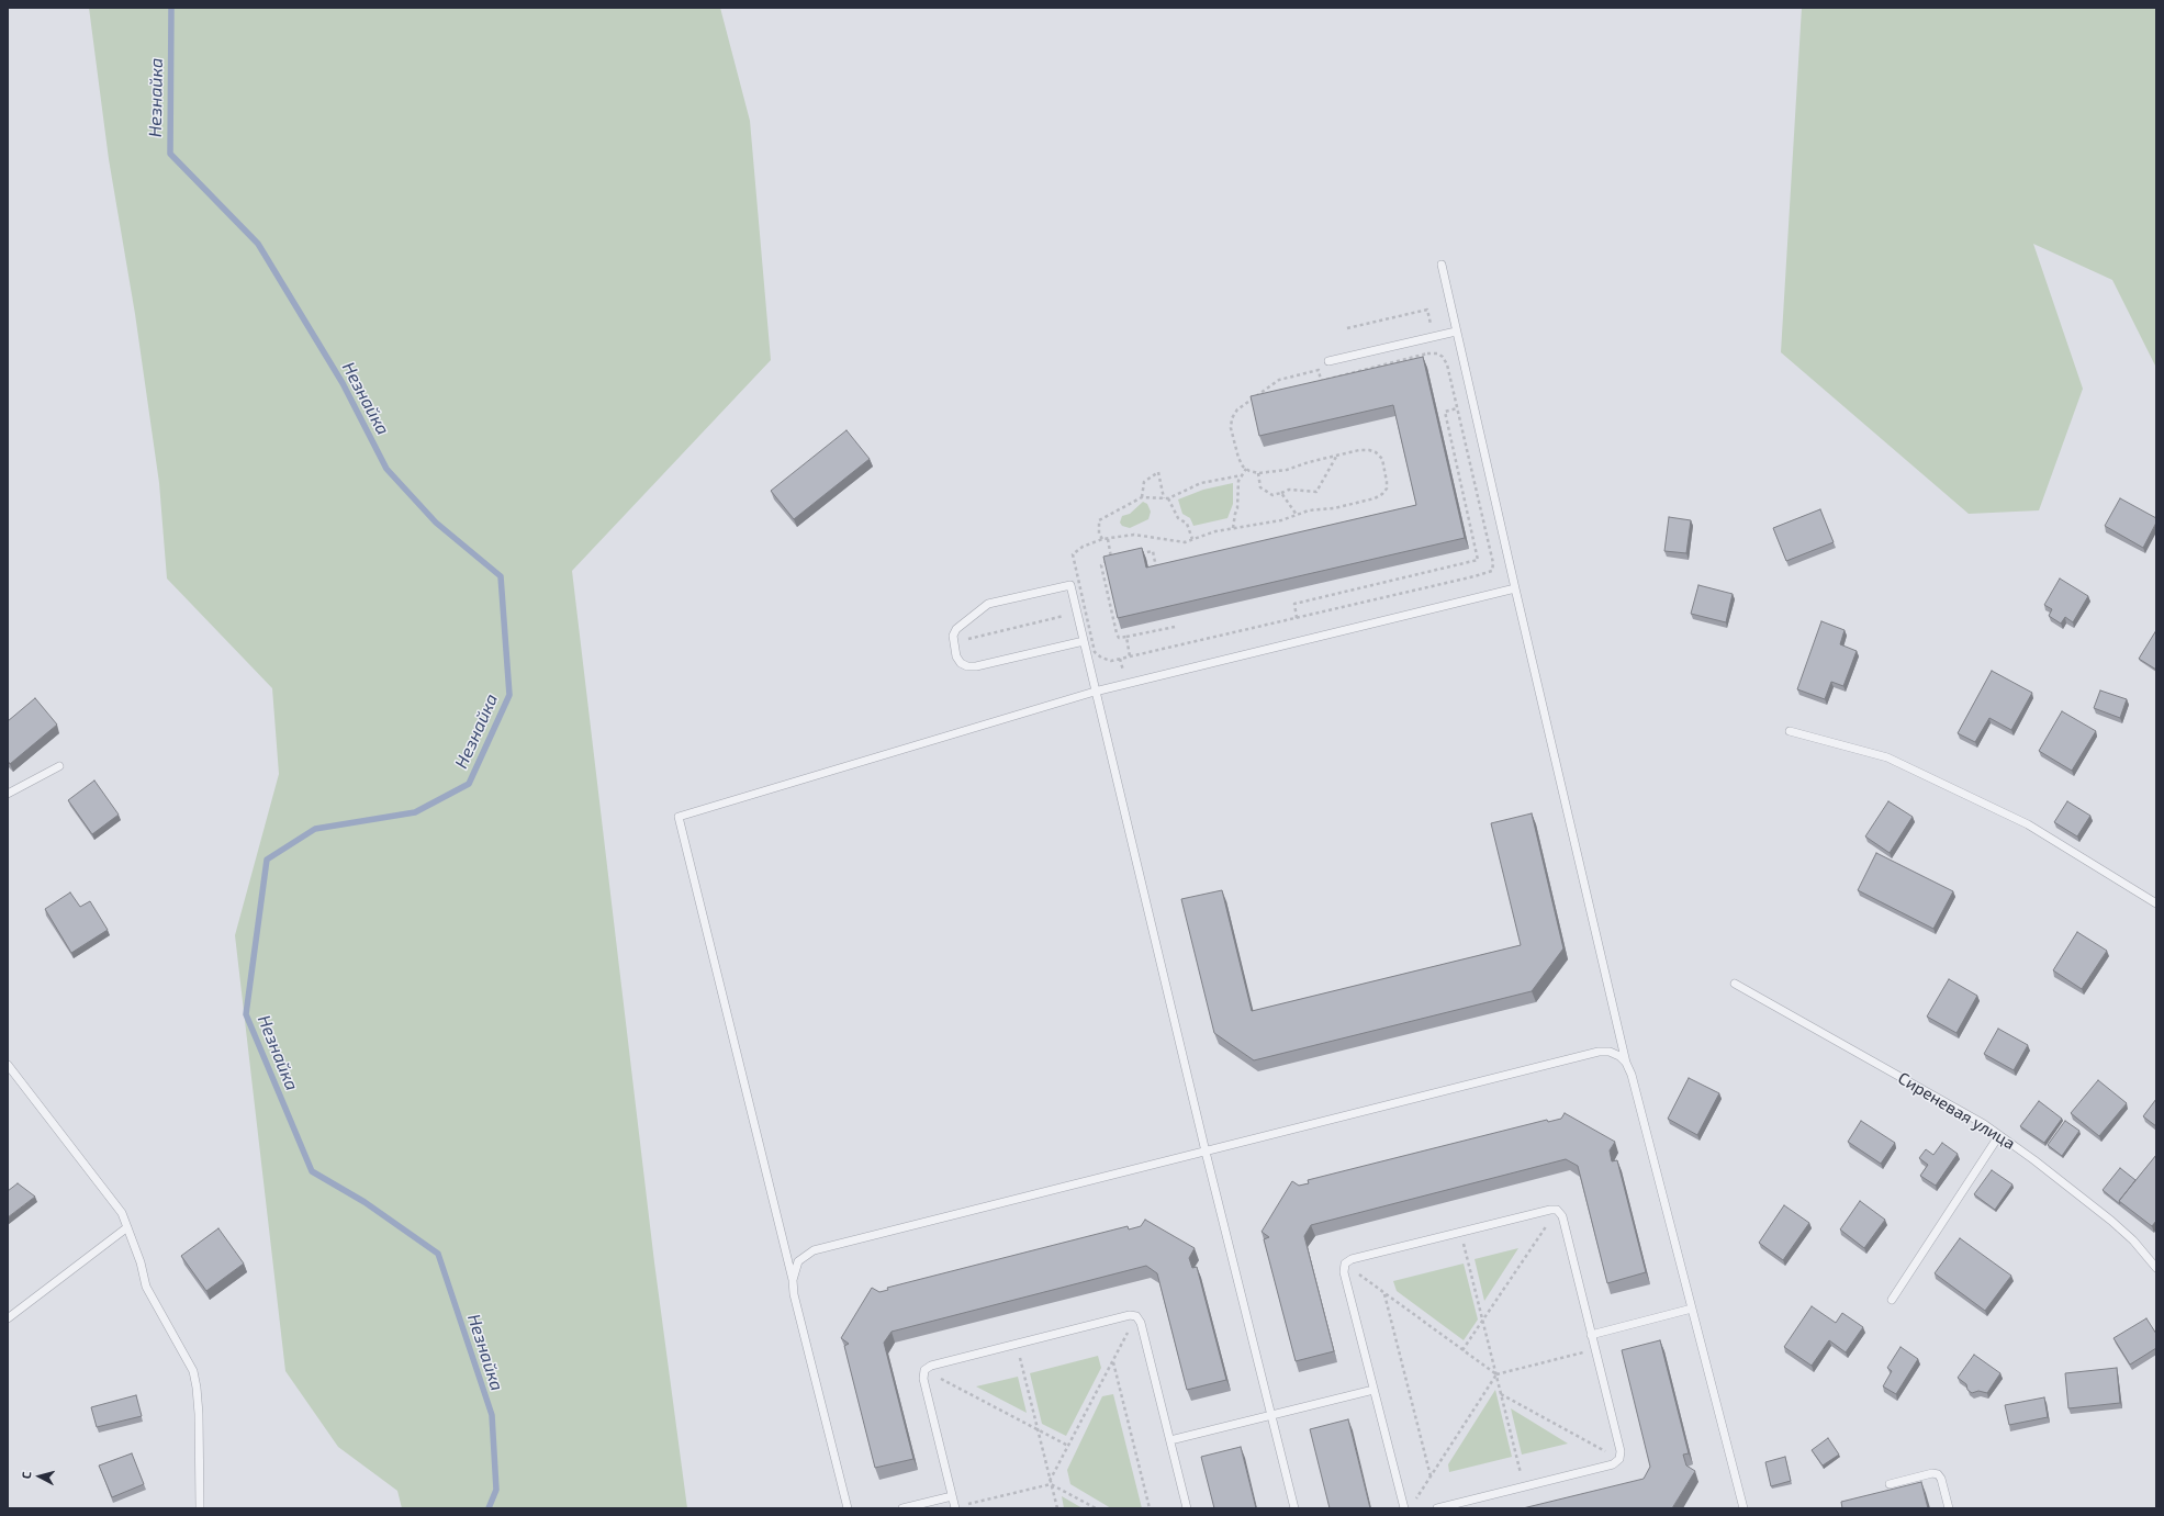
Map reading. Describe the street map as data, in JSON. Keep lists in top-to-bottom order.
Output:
{
  "streets": {
    "lane": ["Сиреневая улица"]
  },
  "water": ["Незнайка"],
  "north": "left"
}
